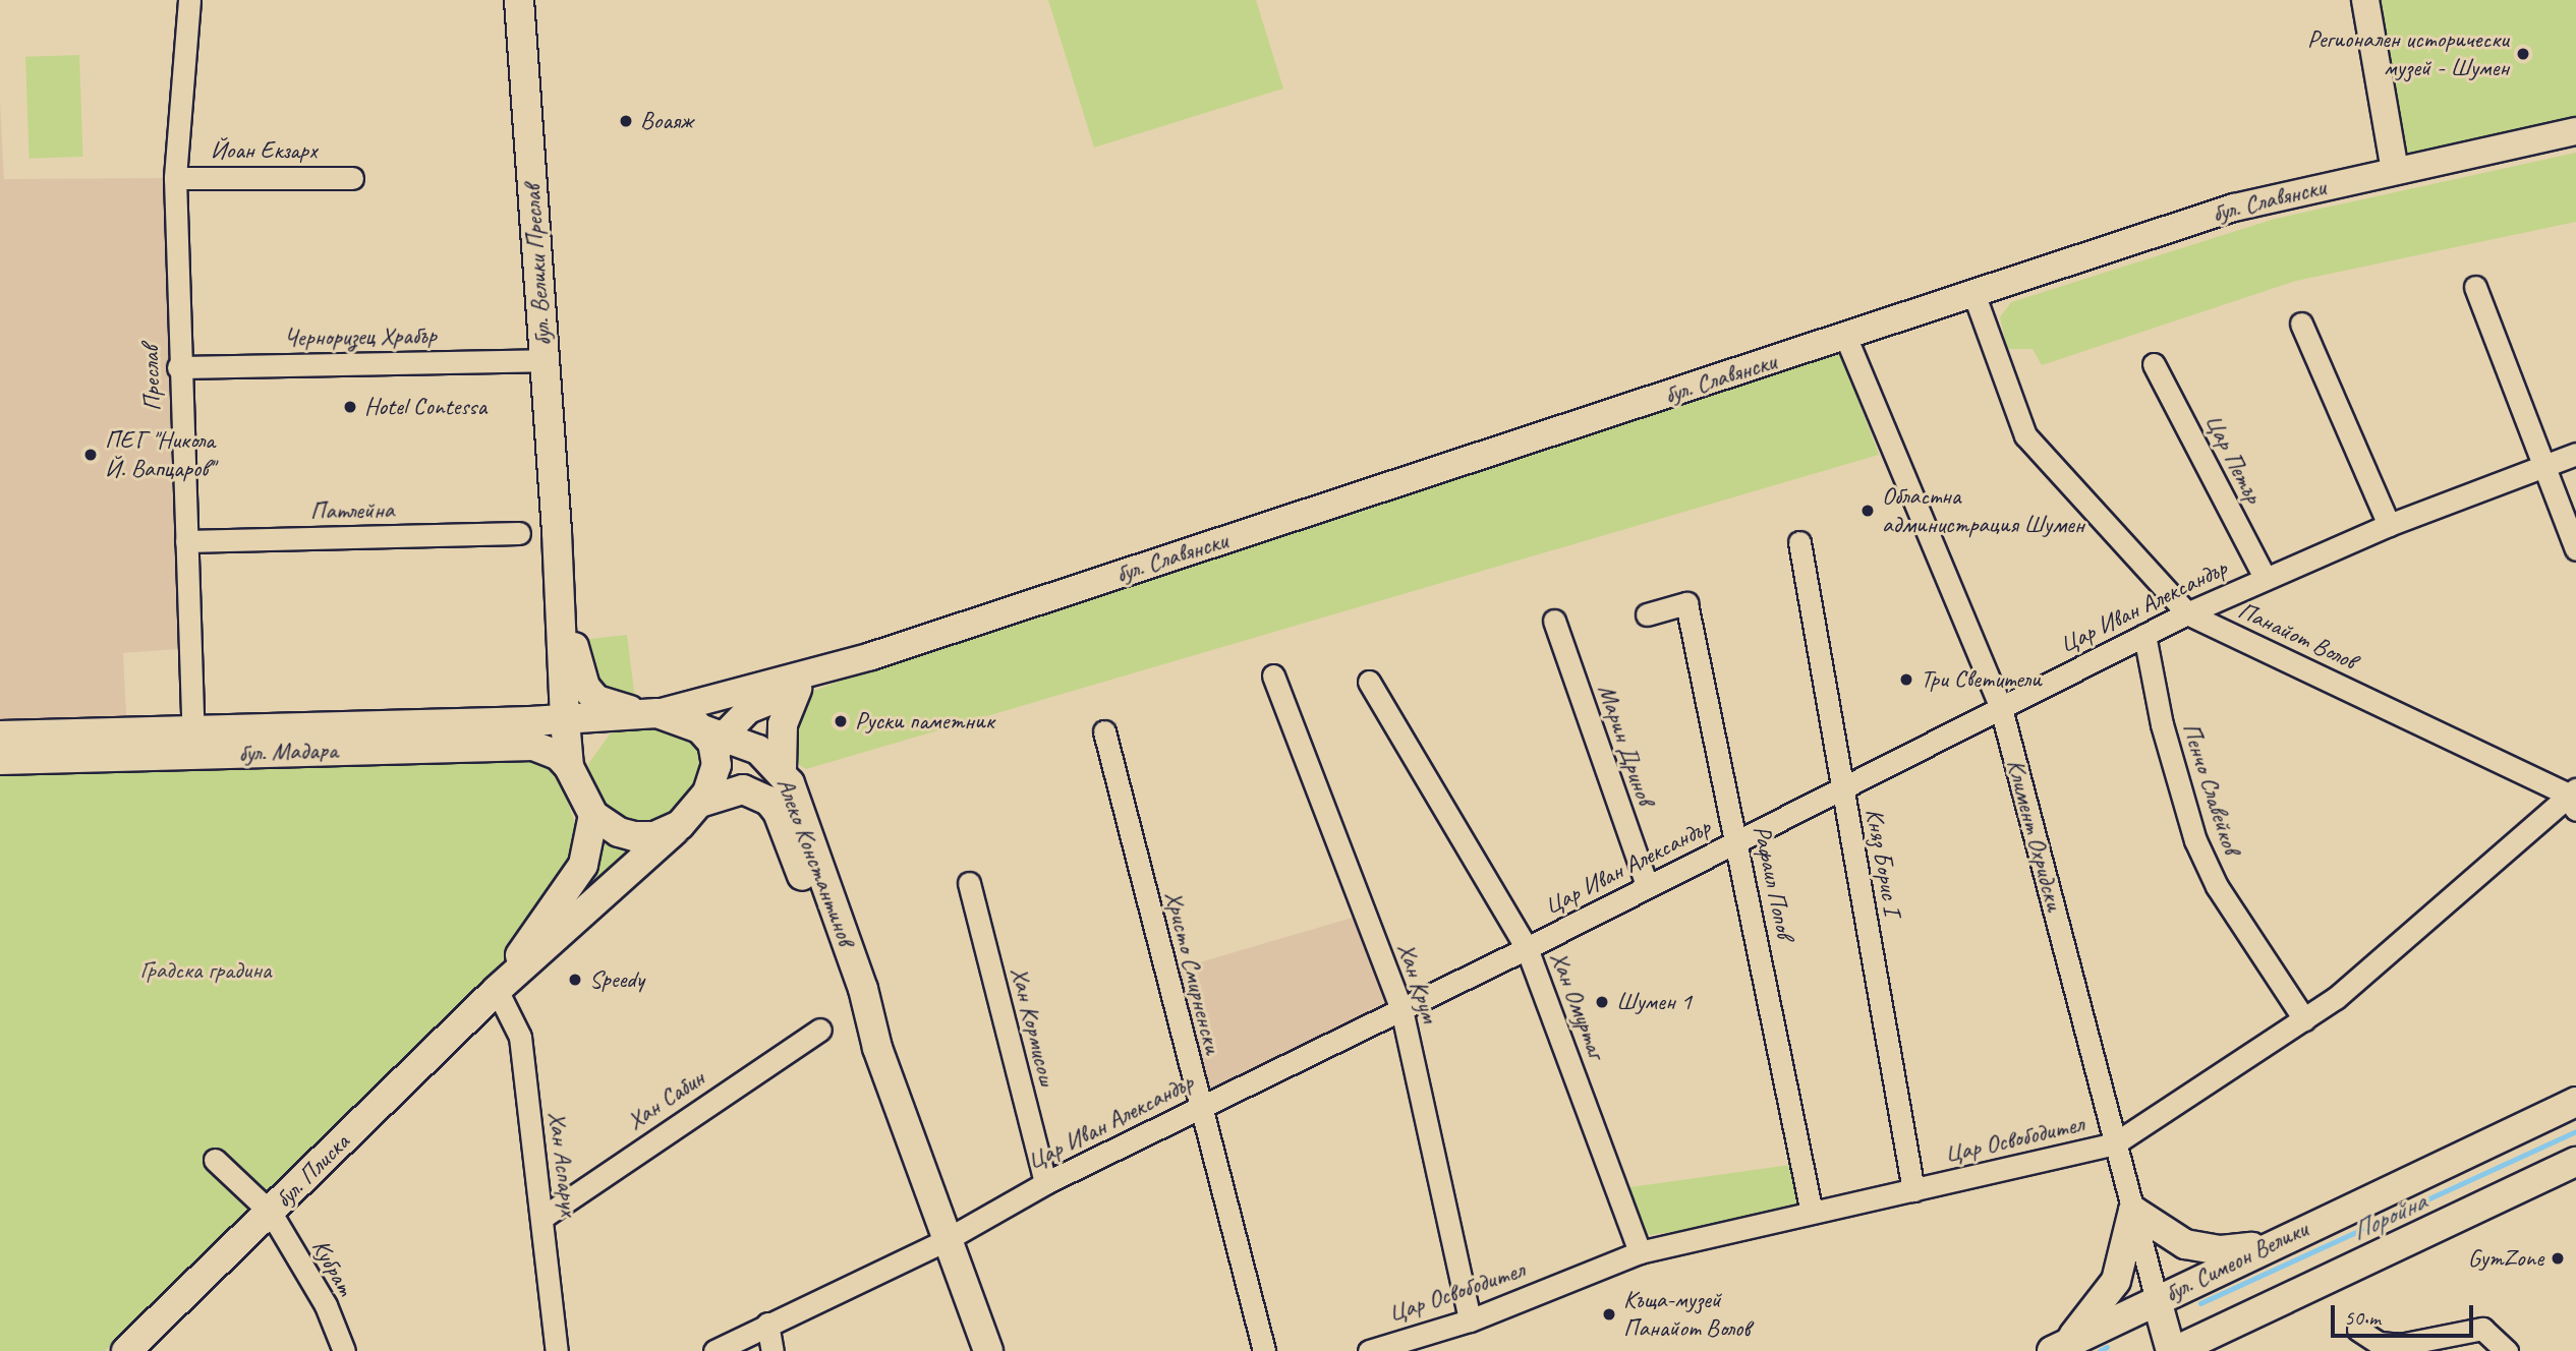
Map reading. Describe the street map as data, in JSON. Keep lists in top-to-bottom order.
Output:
{
  "streets": {
    "main road": [
      "бул. Велики Преслав",
      "бул. Мадара",
      "Климент Охридски",
      "Алеко Константинов",
      "бул. Плиска",
      "бул. Симеон Велики"
    ],
    "street": [
      "Йоан Екзарх",
      "бул. Славянски",
      "Черноризец Храбър",
      "Преслав",
      "Цар Петър",
      "Патлейна",
      "Цар Иван Александър",
      "Панайот Волов",
      "Марин Дринов",
      "Пенчо Славейков",
      "Княз Борис I",
      "Рафаил Попов",
      "Христо Смирненски",
      "Хан Крум",
      "Хан Омуртаг",
      "Хан Кормисош",
      "Хан Сабин",
      "Цар Освободител",
      "Хан Аспарух",
      "Кубрат"
    ]
  },
  "crossings": [
    ["Йоан Екзарх", "Преслав"],
    ["бул. Славянски", "бул. Велики Преслав"],
    ["бул. Славянски", "Панайот Волов"],
    ["бул. Славянски", "бул. Мадара"],
    ["бул. Славянски", "Климент Охридски"],
    ["бул. Славянски", "Алеко Константинов"],
    ["бул. Славянски", "бул. Плиска"],
    ["бул. Велики Преслав", "Черноризец Храбър"],
    ["бул. Велики Преслав", "бул. Мадара"],
    ["бул. Велики Преслав", "Алеко Константинов"],
    ["бул. Велики Преслав", "бул. Плиска"],
    ["Черноризец Храбър", "Преслав"],
    ["Преслав", "Патлейна"],
    ["Преслав", "бул. Мадара"],
    ["Цар Петър", "Цар Иван Александър"],
    ["Цар Иван Александър", "Панайот Волов"],
    ["Цар Иван Александър", "Марин Дринов"],
    ["Цар Иван Александър", "Пенчо Славейков"],
    ["Цар Иван Александър", "Климент Охридски"],
    ["Цар Иван Александър", "Алеко Константинов"],
    ["Цар Иван Александър", "Княз Борис I"],
    ["Цар Иван Александър", "Рафаил Попов"],
    ["Цар Иван Александър", "Христо Смирненски"],
    ["Цар Иван Александър", "Хан Крум"],
    ["Цар Иван Александър", "Хан Омуртаг"],
    ["Цар Иван Александър", "Хан Кормисош"],
    ["Панайот Волов", "Цар Освободител"],
    ["бул. Мадара", "Алеко Константинов"],
    ["бул. Мадара", "бул. Плиска"],
    ["Пенчо Славейков", "Цар Освободител"],
    ["Климент Охридски", "Цар Освободител"],
    ["Климент Охридски", "бул. Симеон Велики"],
    ["Алеко Константинов", "бул. Плиска"],
    ["Княз Борис I", "Цар Освободител"],
    ["Рафаил Попов", "Цар Освободител"],
    ["Хан Крум", "Цар Освободител"],
    ["Хан Омуртаг", "Цар Освободител"],
    ["Хан Сабин", "Хан Аспарух"],
    ["Хан Аспарух", "бул. Плиска"],
    ["бул. Плиска", "Кубрат"]
  ],
  "water": ["Поройна"],
  "parks": ["Градска градина"],
  "places": [
    "Регионален исторически музей - Шумен",
    "Воаяж",
    "Hotel Contessa",
    "ПЕГ \"Никола Й. Вапцаров\"",
    "Областна администрация Шумен",
    "Три Светители",
    "Руски паметник",
    "Speedy",
    "Шумен 1",
    "GymZone",
    "Къща-музей Панайот Волов"
  ],
  "scale_bar": "50 m"
}
